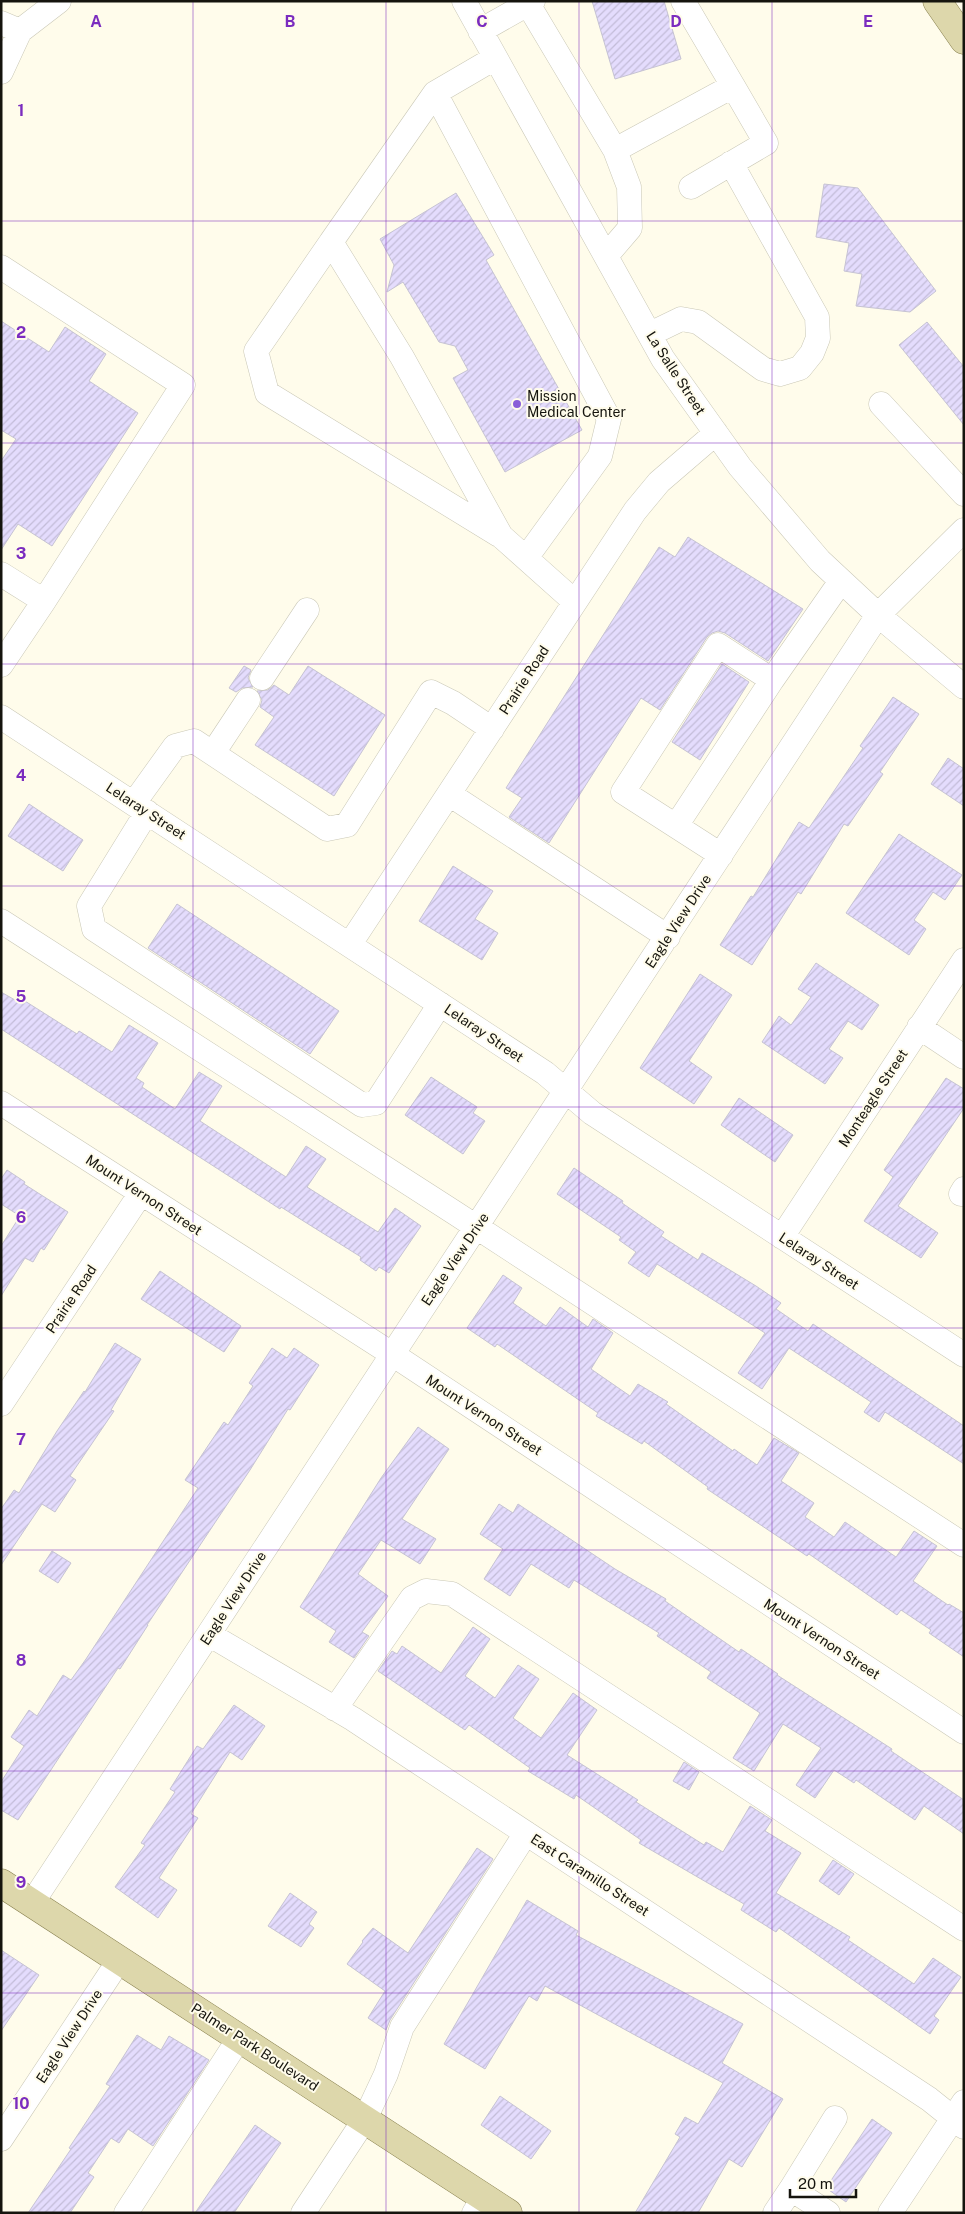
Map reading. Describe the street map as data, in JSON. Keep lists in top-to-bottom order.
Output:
{
  "streets": {
    "main road": ["Palmer Park Boulevard"],
    "street": [
      "La Salle Street",
      "Prairie Road",
      "Lelaray Street",
      "Eagle View Drive",
      "Monteagle Street",
      "Mount Vernon Street",
      "East Caramillo Street"
    ]
  },
  "crossings": [
    ["La Salle Street", "Prairie Road"],
    ["La Salle Street", "Eagle View Drive"],
    ["Prairie Road", "Lelaray Street"],
    ["Prairie Road", "Mount Vernon Street"],
    ["Lelaray Street", "Eagle View Drive"],
    ["Lelaray Street", "Monteagle Street"],
    ["Eagle View Drive", "Mount Vernon Street"],
    ["Eagle View Drive", "East Caramillo Street"],
    ["Eagle View Drive", "Palmer Park Boulevard"]
  ],
  "places": ["Mission Medical Center"],
  "scale_bar": "20 m",
  "grid": {
    "columns": [
      "A",
      "B",
      "C",
      "D",
      "E"
    ],
    "rows": [
      "1",
      "2",
      "3",
      "4",
      "5",
      "6",
      "7",
      "8",
      "9",
      "10"
    ]
  }
}
